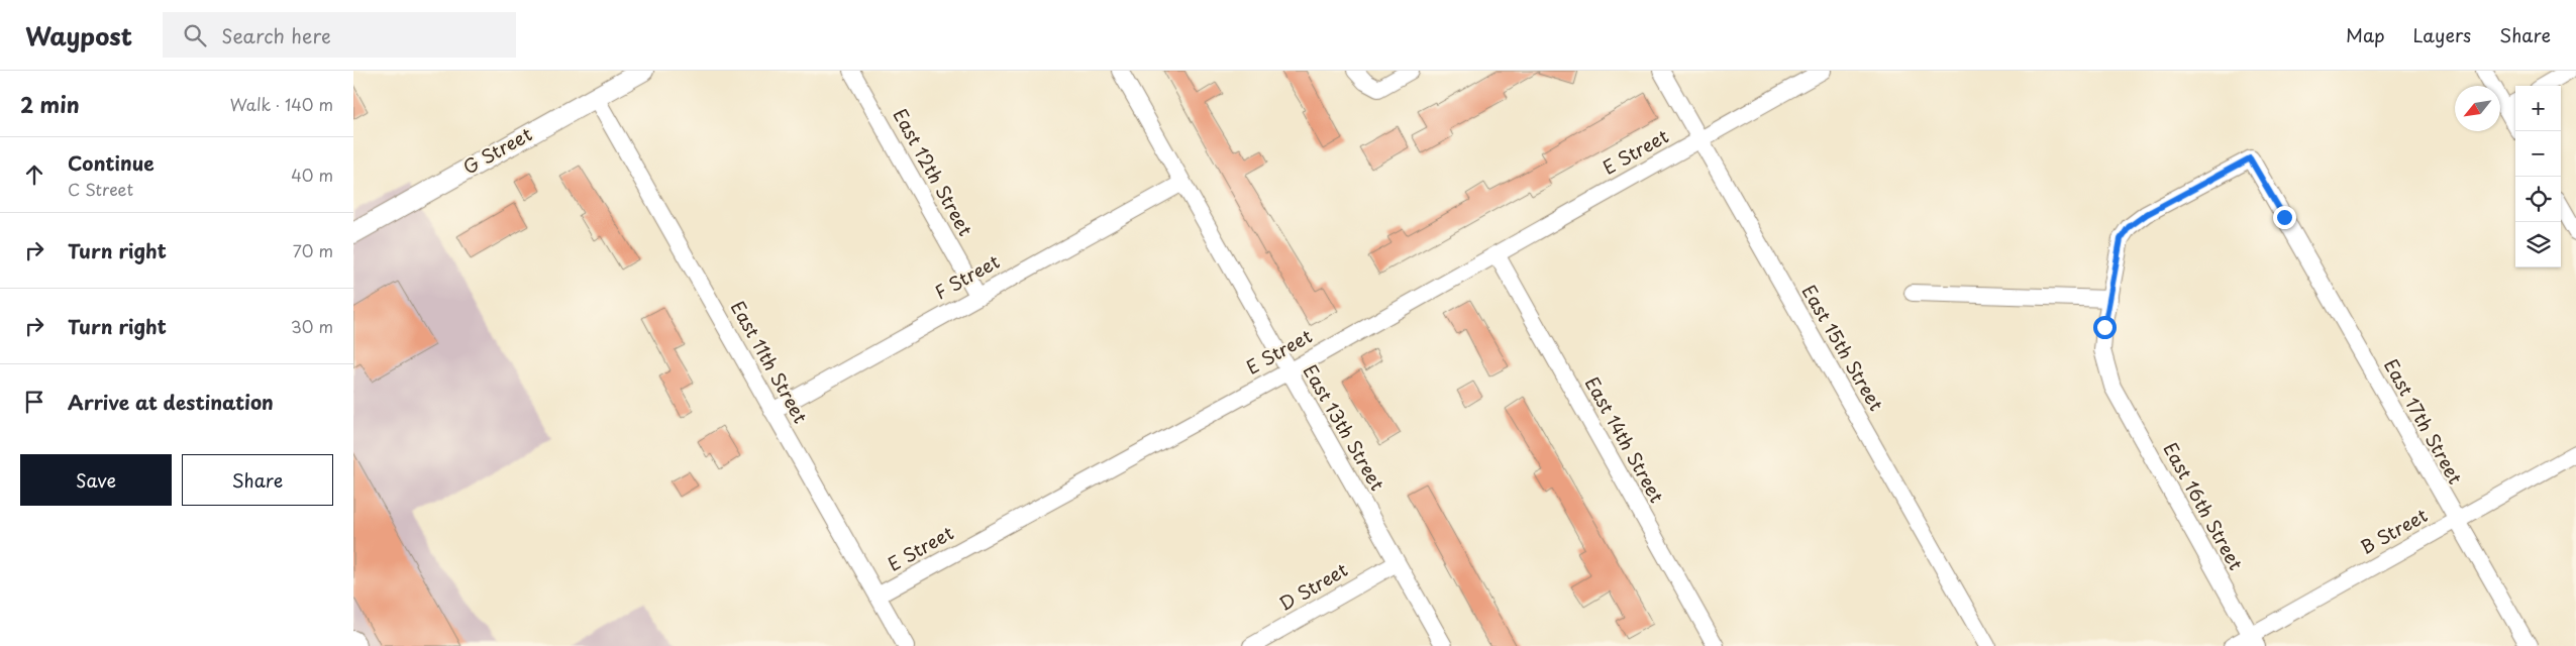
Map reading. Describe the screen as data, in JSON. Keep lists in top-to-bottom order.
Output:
{
  "streets": {
    "main road": ["G Street"],
    "street": [
      "E Street",
      "East 12th Street",
      "F Street",
      "East 15th Street",
      "East 11th Street",
      "East 17th Street",
      "East 13th Street",
      "East 14th Street",
      "East 16th Street",
      "B Street",
      "D Street"
    ]
  },
  "crossings": [
    ["G Street", "East 11th Street"],
    ["E Street", "East 15th Street"],
    ["E Street", "East 11th Street"],
    ["E Street", "East 13th Street"],
    ["E Street", "East 14th Street"],
    ["East 12th Street", "F Street"],
    ["F Street", "East 11th Street"],
    ["F Street", "East 13th Street"],
    ["East 17th Street", "East 16th Street"],
    ["East 17th Street", "B Street"],
    ["East 13th Street", "D Street"],
    ["East 16th Street", "B Street"]
  ],
  "north": "bottom left",
  "page": {
    "header": "Waypost",
    "search": "Search here",
    "nav": ["Map", "Layers", "Share"],
    "heading": ["2 min", "Walk · 140 m"],
    "map_buttons": ["+", "−"],
    "list": [
      ["Continue", "C Street", "40 m"],
      ["Turn right", "70 m"],
      ["Turn right", "30 m"],
      "Arrive at destination"
    ],
    "buttons": ["Save", "Share"]
  }
}
